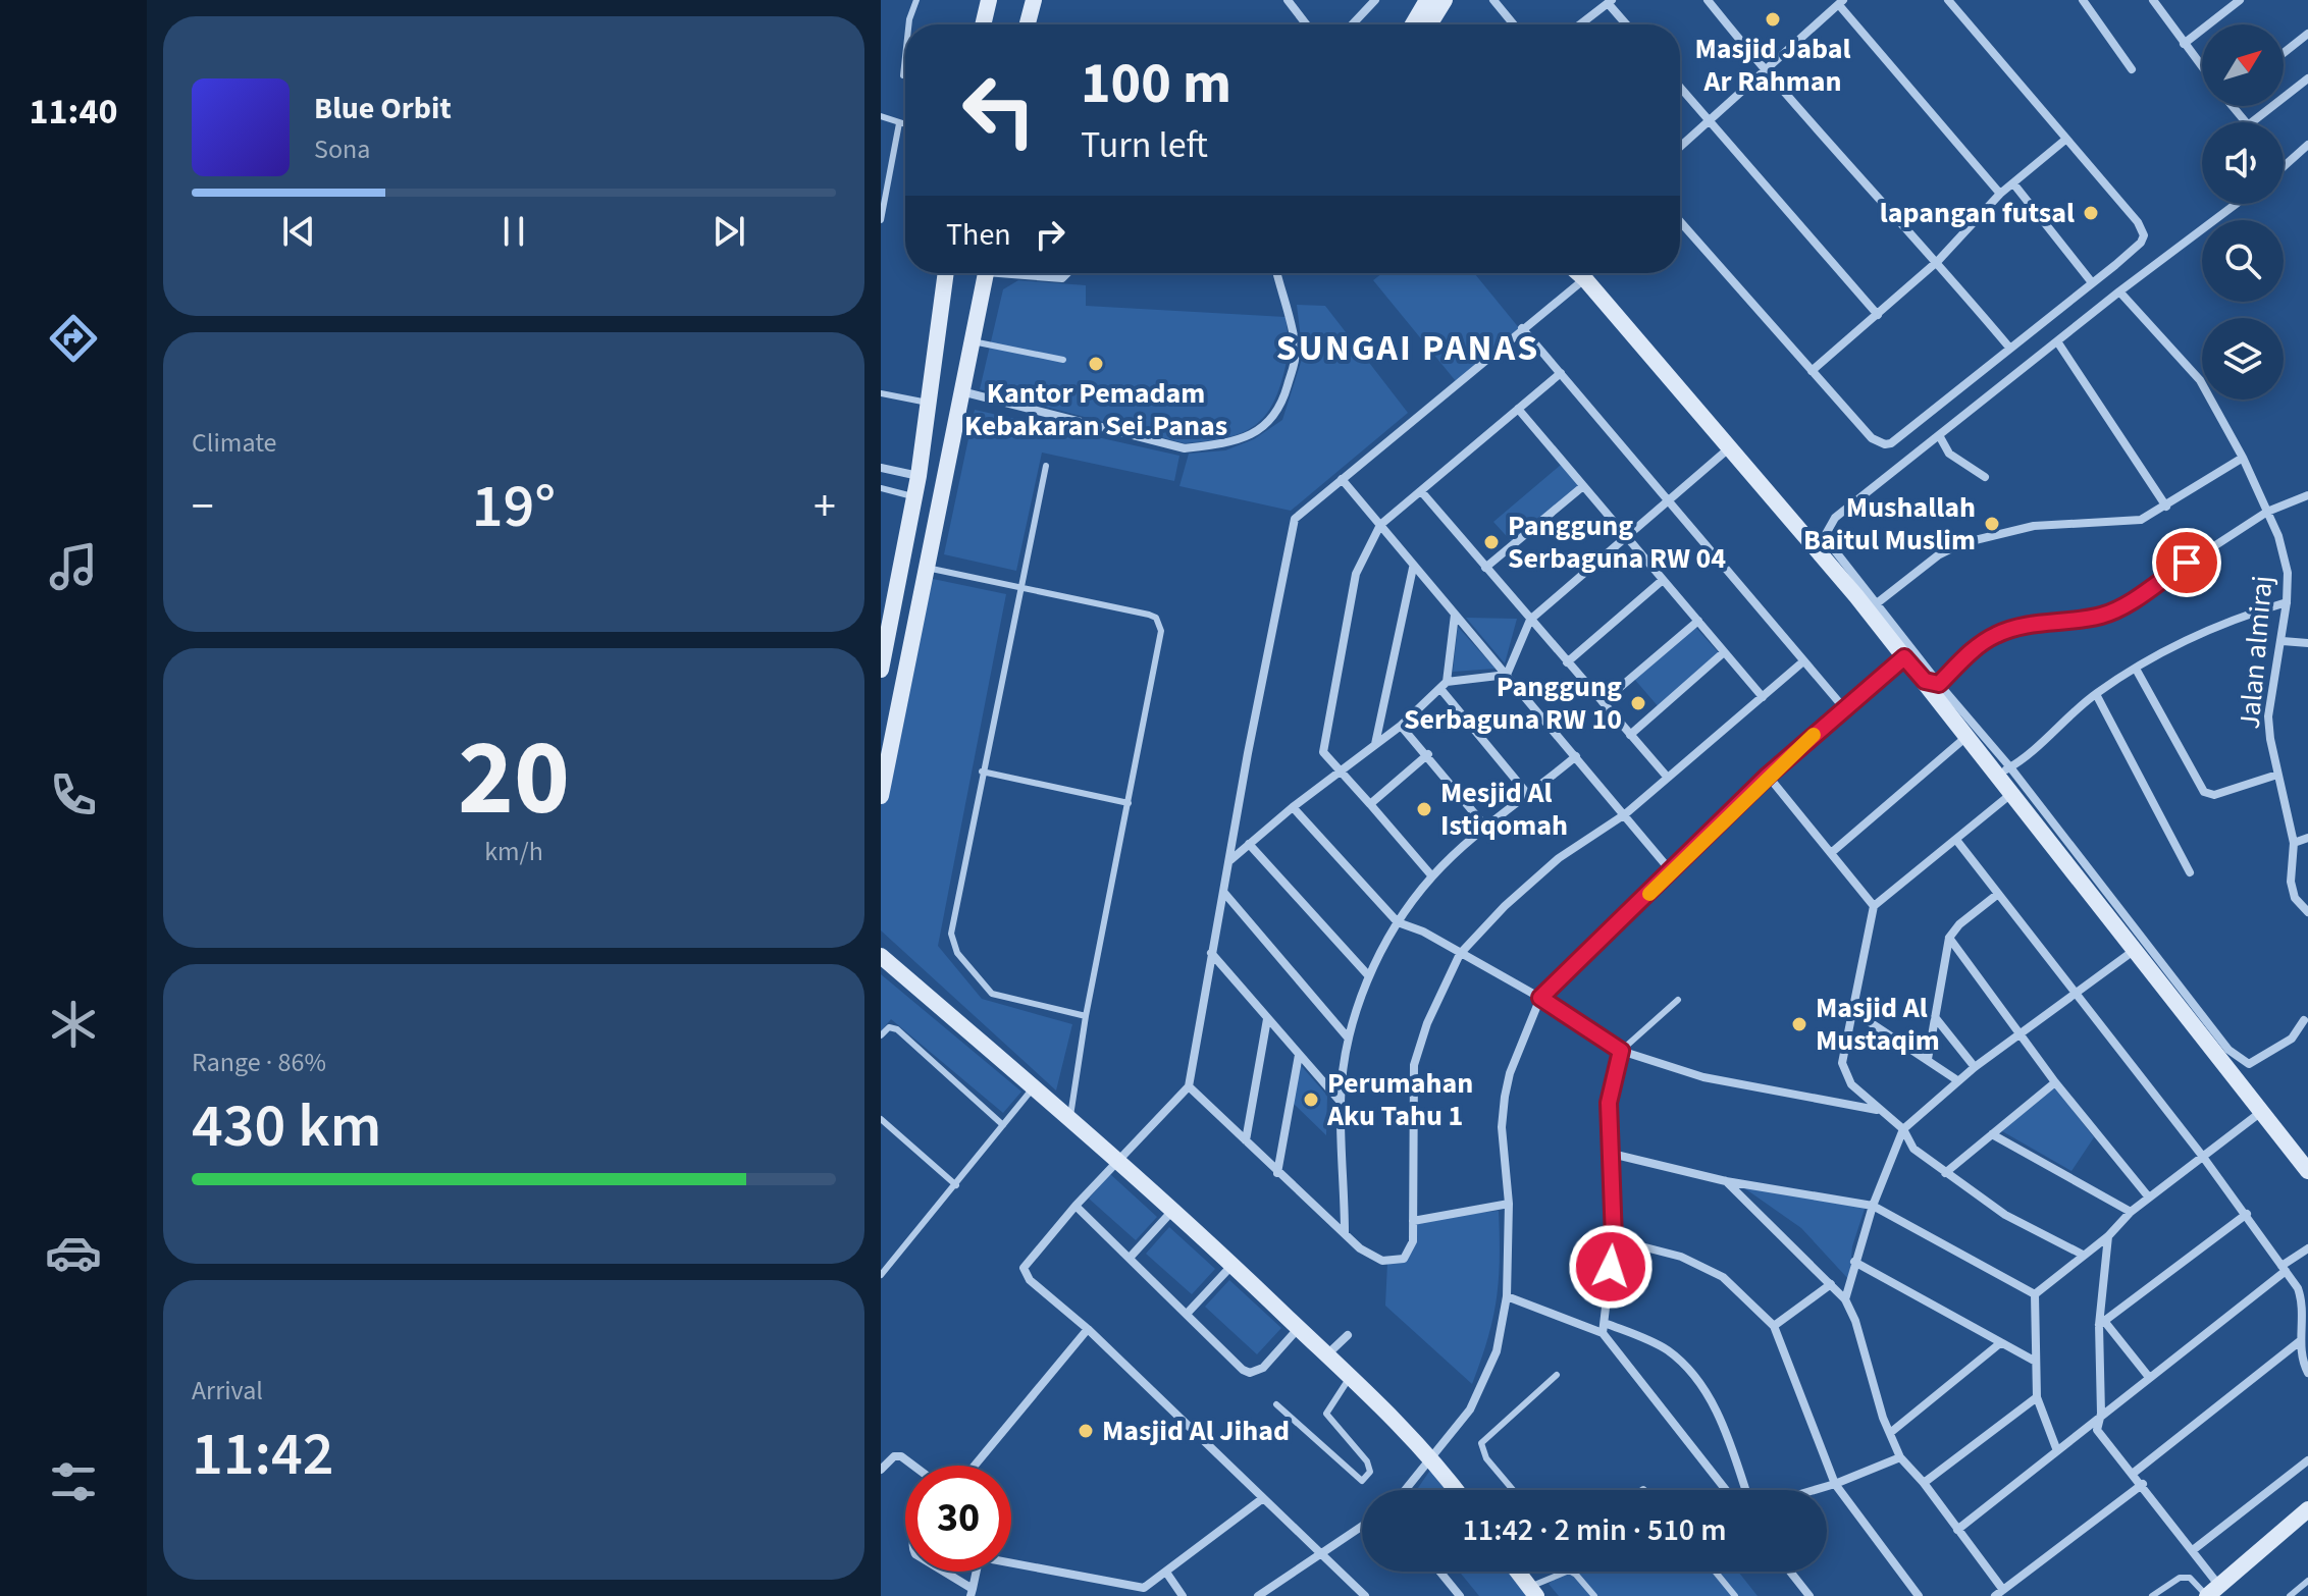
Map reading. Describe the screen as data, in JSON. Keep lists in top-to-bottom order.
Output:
{
  "streets": {
    "street": ["Jalan almiraj"]
  },
  "districts": ["SUNGAI PANAS"],
  "places": [
    "Masjid Jabal Ar Rahman",
    "lapangan futsal",
    "Kantor Pemadam Kebakaran Sei.Panas",
    "Mushallah Baitul Muslim",
    "Panggung Serbaguna RW 04",
    "Panggung Serbaguna RW 10",
    "Mesjid Al Istiqomah",
    "Masjid Al Mustaqim",
    "Perumahan Aku Tahu 1",
    "Masjid Al Jihad"
  ],
  "north": "top right",
  "page": {
    "tabs": "11:40",
    "turn": ["100 m", "Turn left"],
    "song": ["Blue Orbit", "Sona"],
    "then": "Then",
    "tile": [
      "Climate",
      ["20", "km/h"],
      ["Range · 86%", "430 km"],
      ["Arrival", "11:42"]
    ],
    "heat": ["−", "19°", "+"],
    "limit": "30",
    "trip": "11:42 · 2 min · 510 m"
  }
}
